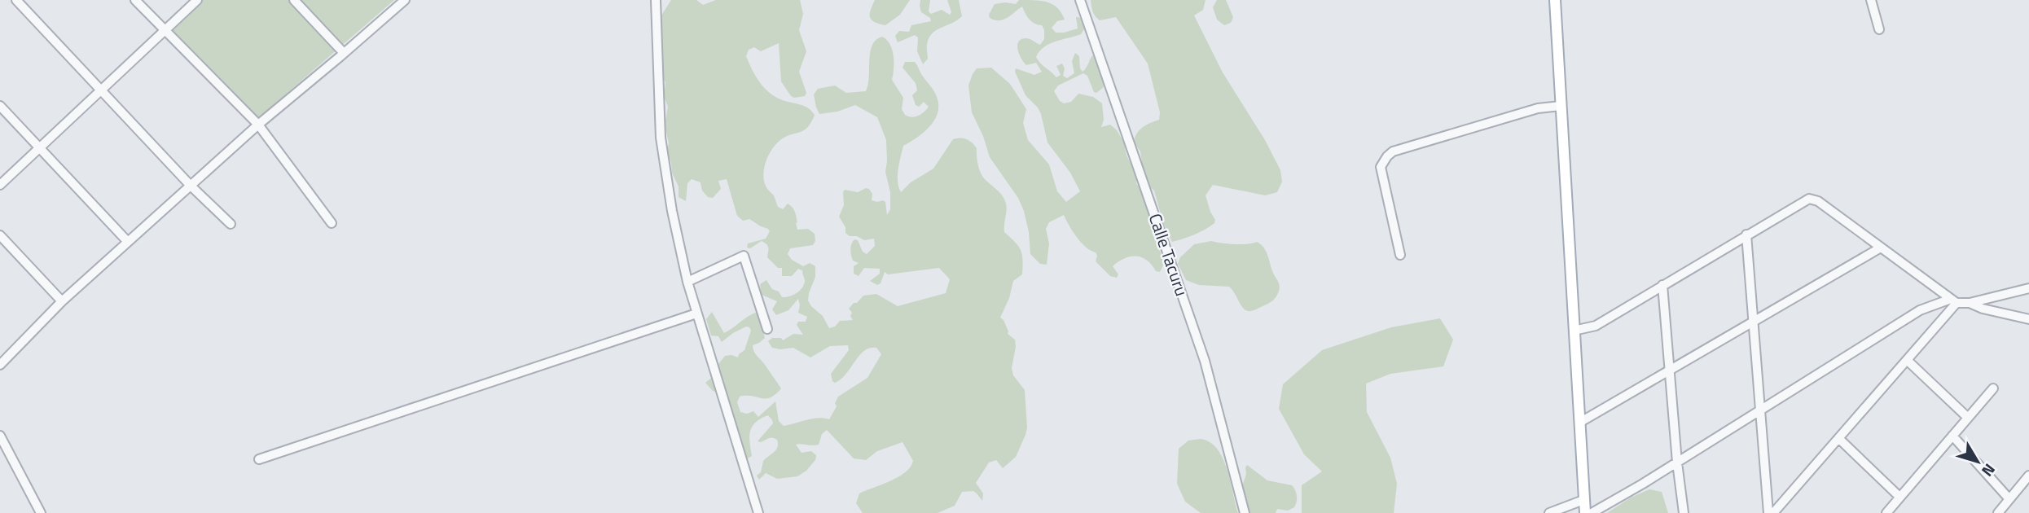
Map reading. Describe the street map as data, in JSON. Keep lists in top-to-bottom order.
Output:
{
  "streets": {
    "street": ["Calle Tacuru"]
  },
  "north": "bottom right"
}
